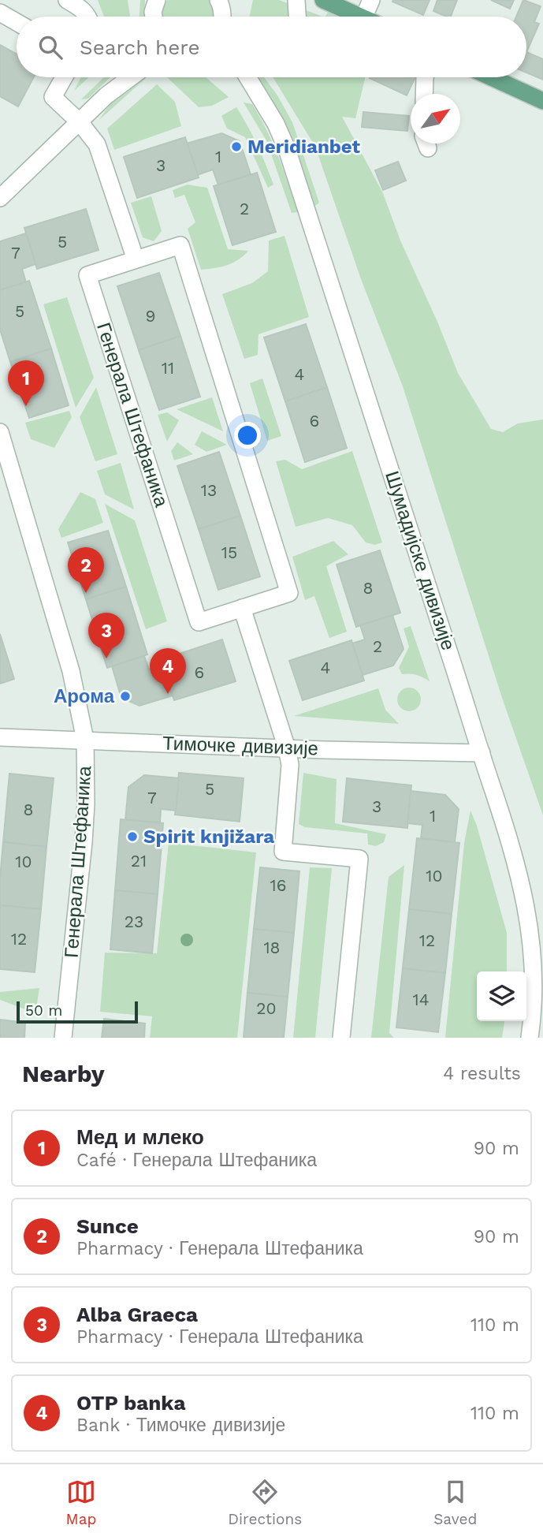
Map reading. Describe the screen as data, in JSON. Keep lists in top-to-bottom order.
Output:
{
  "streets": {
    "street": ["Генерала Штефаника", "Шумадијске дивизије", "Тимочке дивизије"]
  },
  "crossings": [
    ["Генерала Штефаника", "Тимочке дивизије"],
    ["Шумадијске дивизије", "Тимочке дивизије"]
  ],
  "places": ["Meridianbet", "Арома", "Spirit knjižara"],
  "house_numbers": [
    "1",
    "3",
    "2",
    "5",
    "7",
    "5",
    "9",
    "11",
    "4",
    "6",
    "13",
    "15",
    "8",
    "2",
    "4",
    "6",
    "5",
    "7",
    "3",
    "8",
    "1",
    "21",
    "10",
    "10",
    "16",
    "23",
    "12",
    "12",
    "18",
    "14",
    "20"
  ],
  "scale_bar": "50 m",
  "north": "top right",
  "page": {
    "search": "Search here",
    "pins": [
      "1",
      "2",
      "3",
      "4"
    ],
    "scale": "50 m",
    "heading": ["Nearby", "4 results"],
    "list": [
      {
        "mark": "1",
        "name": "Мед и млеко",
        "note": "Café · Генерала Штефаника",
        "value": "90 m"
      },
      {
        "mark": "2",
        "name": "Sunce",
        "note": "Pharmacy · Генерала Штефаника",
        "value": "90 m"
      },
      {
        "mark": "3",
        "name": "Alba Graeca",
        "note": "Pharmacy · Генерала Штефаника",
        "value": "110 m"
      },
      {
        "mark": "4",
        "name": "OTP banka",
        "note": "Bank · Тимочке дивизије",
        "value": "110 m"
      }
    ],
    "nav": ["Map", "Directions", "Saved"]
  }
}
